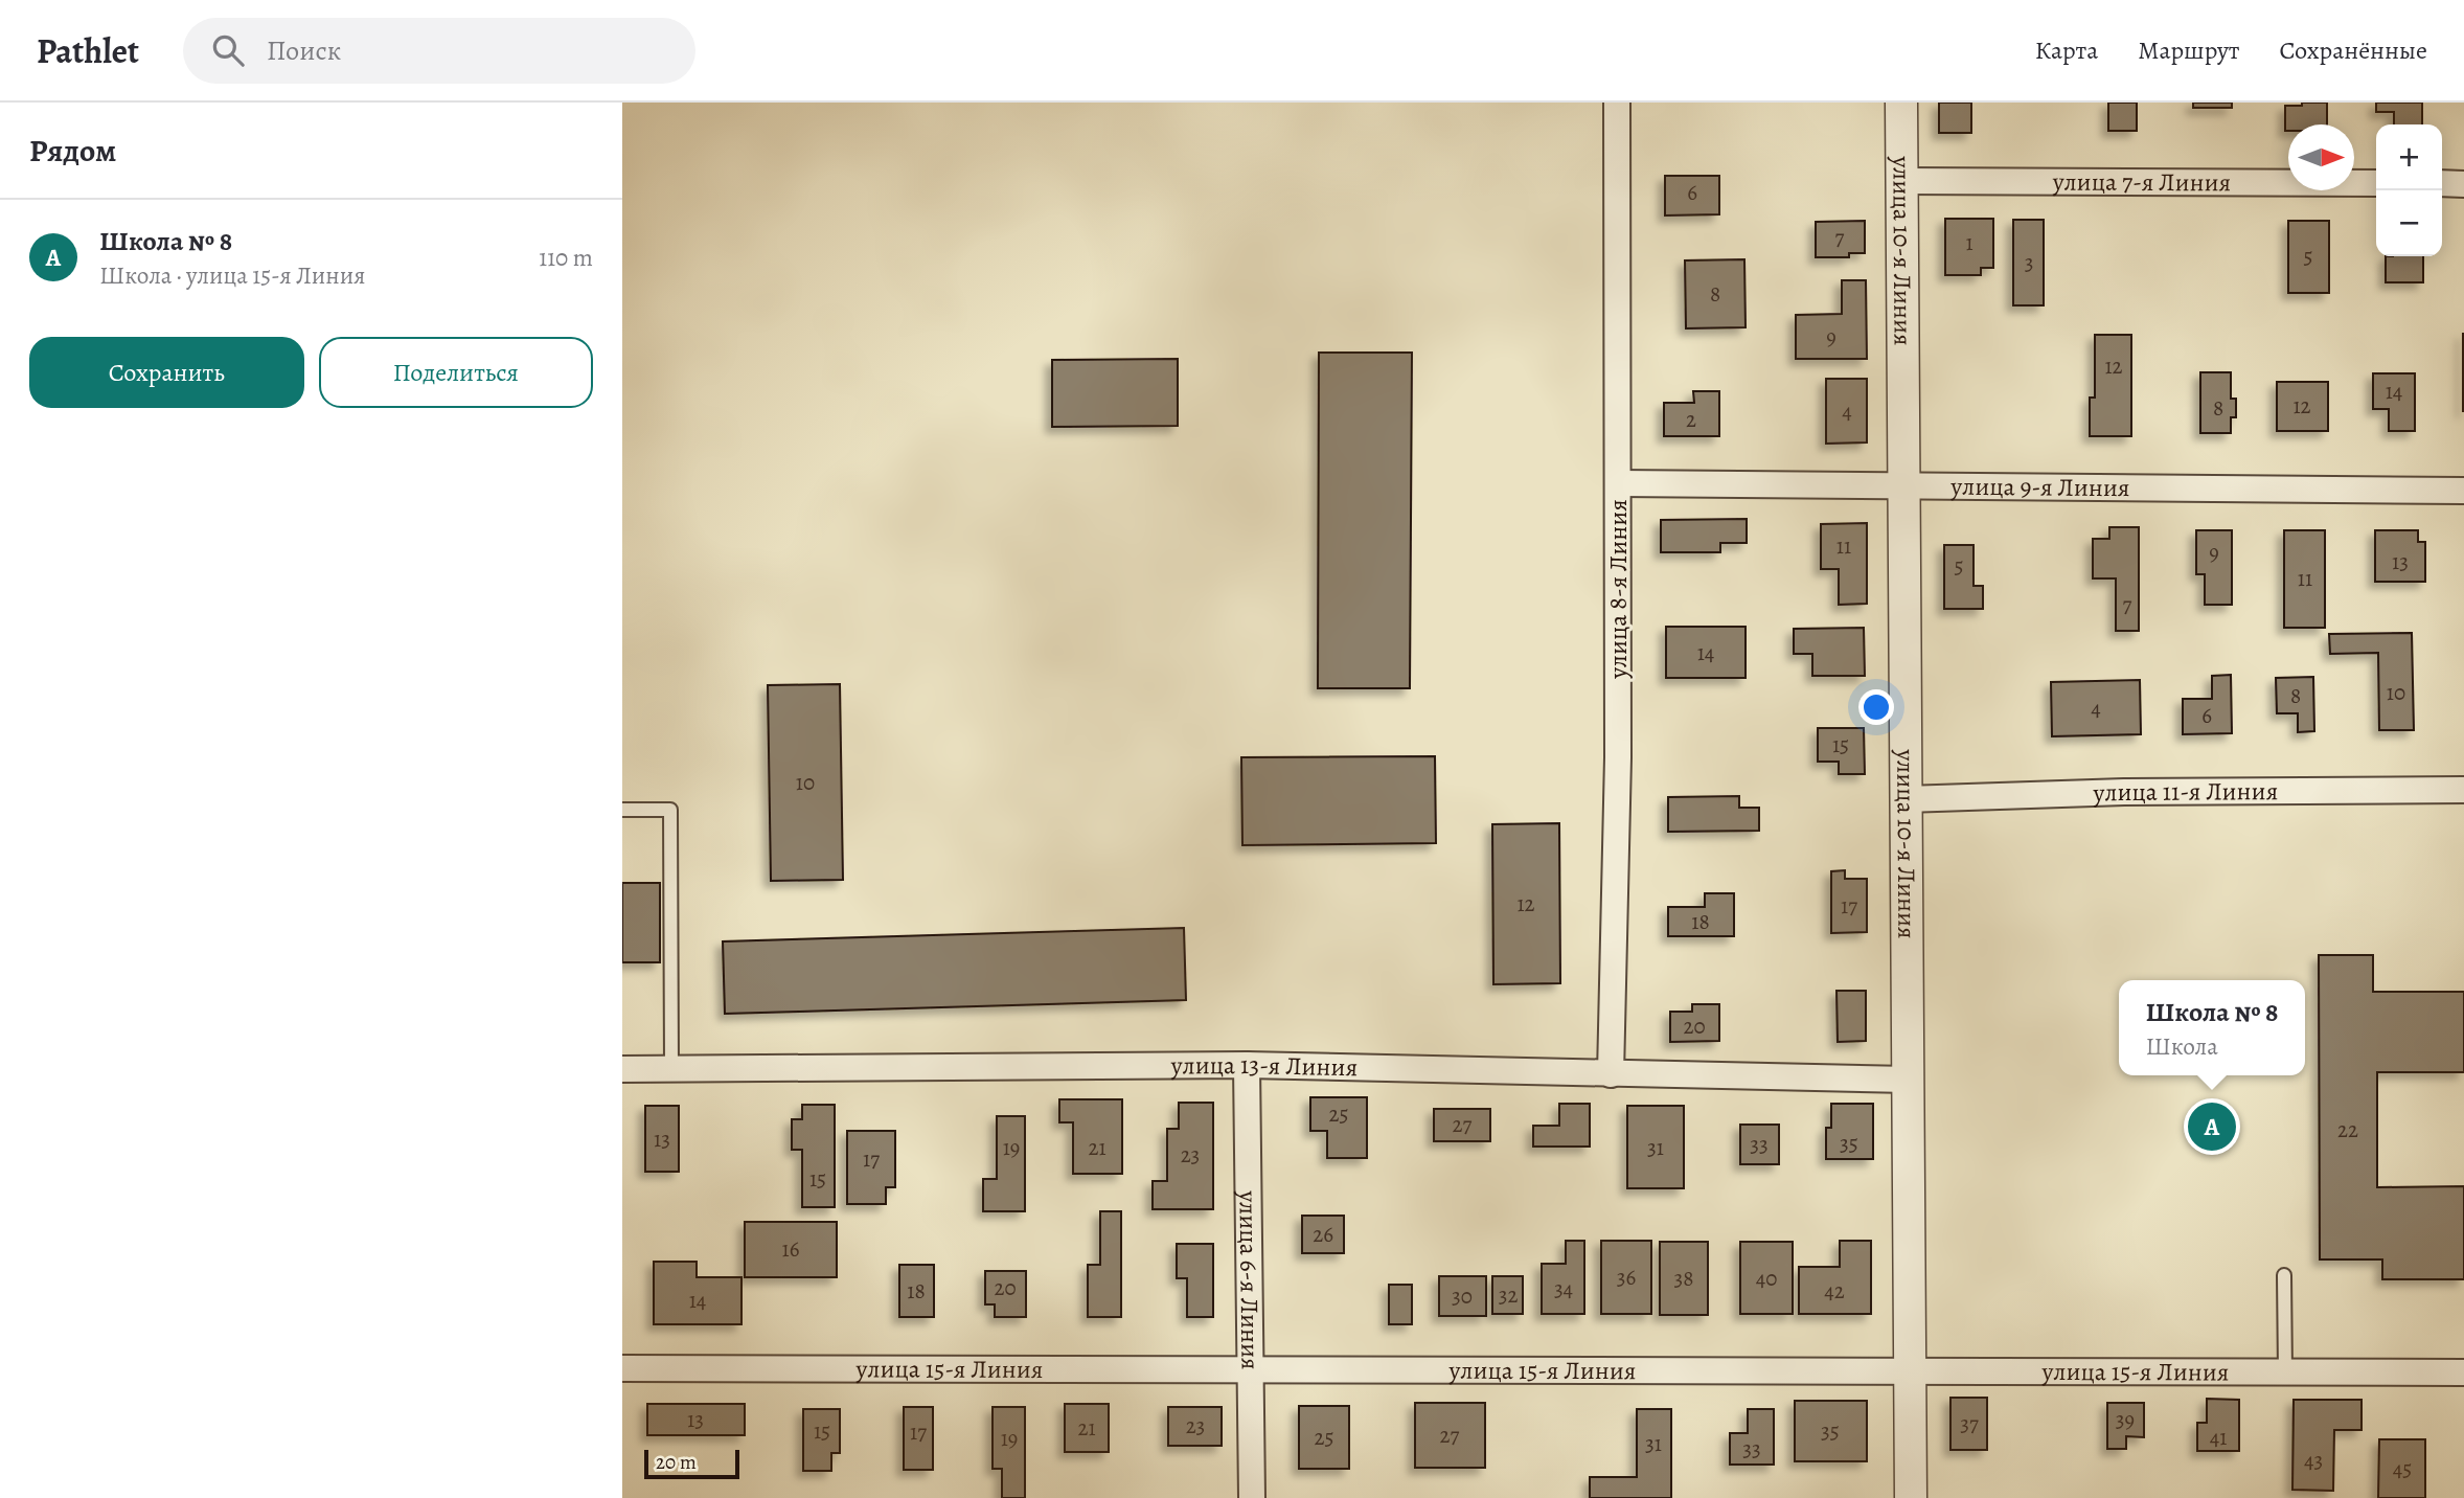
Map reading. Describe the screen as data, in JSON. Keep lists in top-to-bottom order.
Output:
{
  "streets": {
    "street": [
      "улица 7-я Линия",
      "улица 10-я Линия",
      "улица 9-я Линия",
      "улица 8-я Линия",
      "улица 11-я Линия",
      "улица 13-я Линия",
      "улица 6-я Линия",
      "улица 15-я Линия"
    ]
  },
  "crossings": [
    ["улица 7-я Линия", "улица 10-я Линия"],
    ["улица 10-я Линия", "улица 9-я Линия"],
    ["улица 10-я Линия", "улица 11-я Линия"],
    ["улица 10-я Линия", "улица 13-я Линия"],
    ["улица 10-я Линия", "улица 15-я Линия"],
    ["улица 9-я Линия", "улица 8-я Линия"],
    ["улица 8-я Линия", "улица 13-я Линия"],
    ["улица 13-я Линия", "улица 6-я Линия"],
    ["улица 6-я Линия", "улица 15-я Линия"]
  ],
  "house_numbers": [
    "6",
    "7",
    "1",
    "5",
    "3",
    "8",
    "9",
    "12",
    "14",
    "12",
    "8",
    "4",
    "2",
    "11",
    "9",
    "13",
    "5",
    "11",
    "7",
    "14",
    "10",
    "8",
    "4",
    "6",
    "15",
    "10",
    "12",
    "17",
    "18",
    "20",
    "25",
    "27",
    "22",
    "13",
    "35",
    "33",
    "19",
    "21",
    "31",
    "23",
    "17",
    "15",
    "26",
    "16",
    "36",
    "38",
    "40",
    "20",
    "34",
    "18",
    "42",
    "32",
    "30",
    "14",
    "13",
    "39",
    "37",
    "23",
    "21",
    "15",
    "35",
    "17",
    "27",
    "25",
    "41",
    "19",
    "31",
    "33",
    "43",
    "45"
  ],
  "scale_bar": "20 m",
  "north": "right",
  "page": {
    "header": "Pathlet",
    "search": "Поиск",
    "nav": ["Карта", "Маршрут", "Сохранённые"],
    "heading": "Рядом",
    "map_buttons": ["+", "−"],
    "list": [
      {
        "mark": "A",
        "name": "Школа № 8",
        "note": "Школа · улица 15-я Линия",
        "value": "110 m"
      }
    ],
    "buttons": ["Сохранить", "Поделиться"],
    "popup": ["Школа № 8", "Школа"],
    "pins": "A",
    "scale": "20 m"
  }
}
